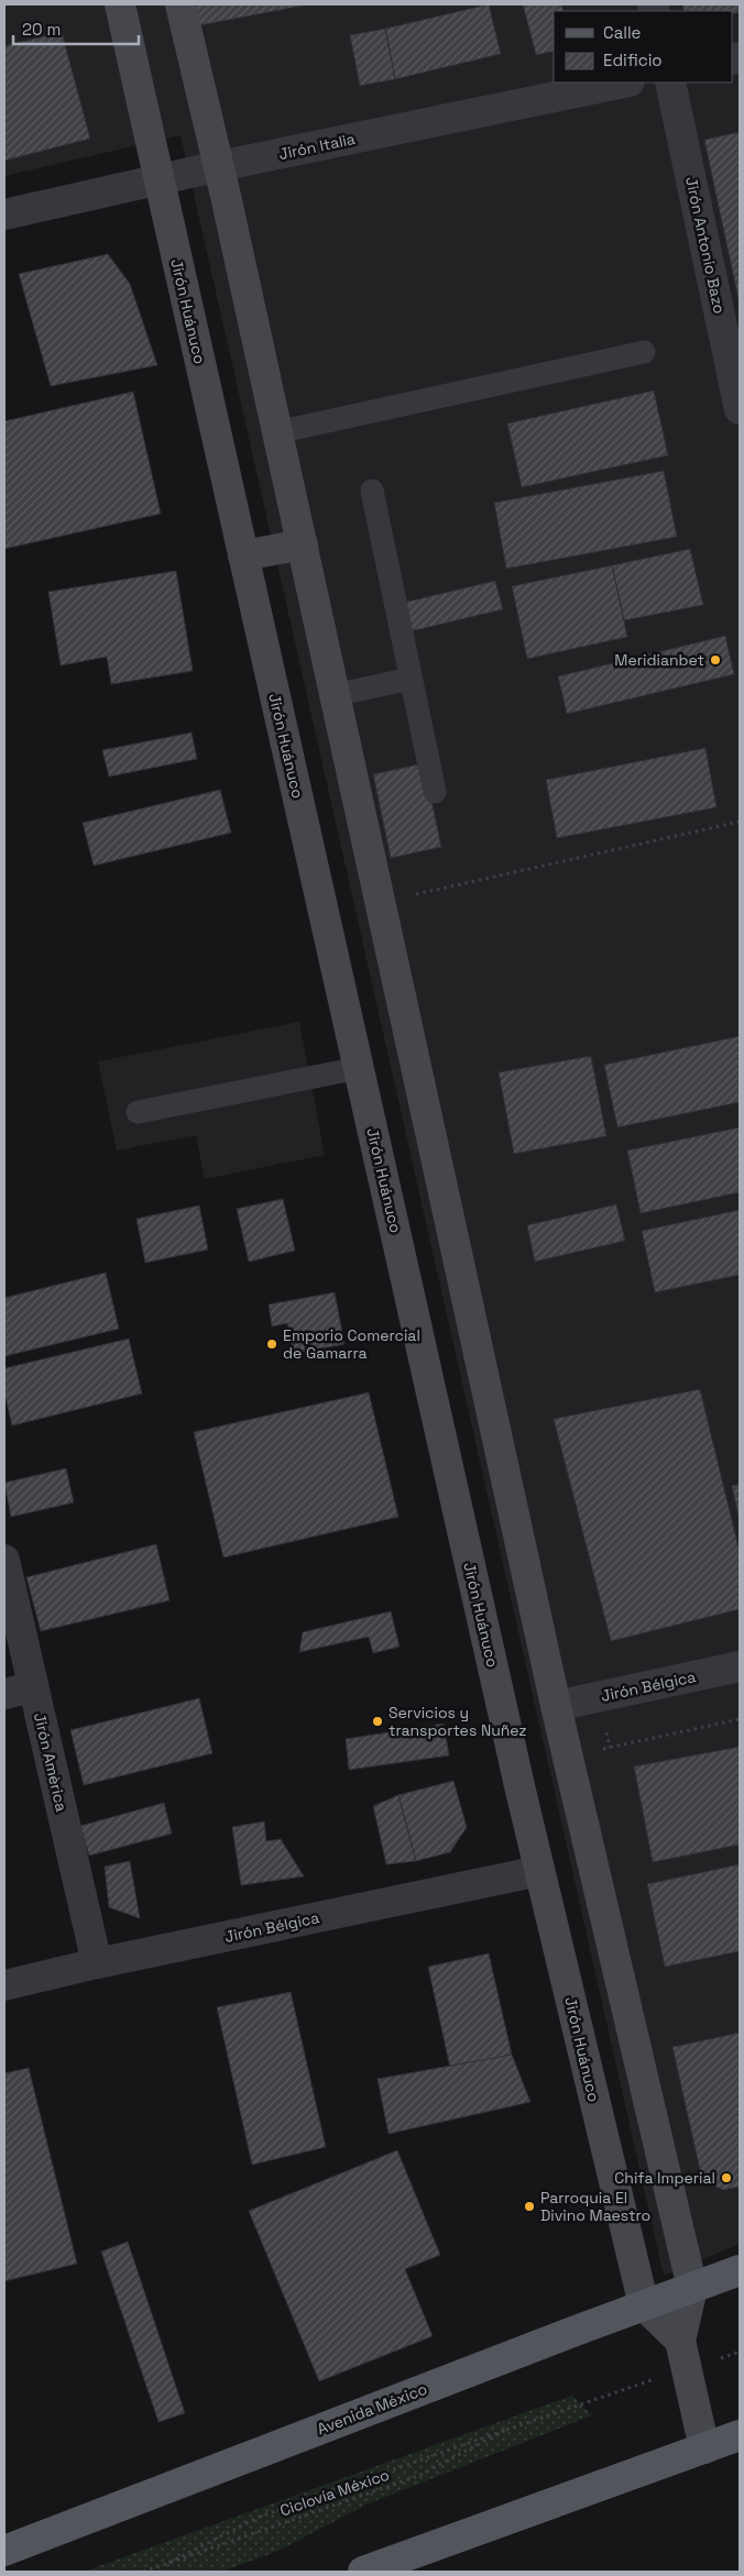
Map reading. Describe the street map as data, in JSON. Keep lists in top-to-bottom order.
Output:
{
  "streets": {
    "main road": ["Avenida México"],
    "street": [
      "Jirón Italia",
      "Jirón Antonio Bazo",
      "Jirón Huánuco",
      "Jirón Bélgica",
      "Jirón Amèrica"
    ],
    "path": ["Ciclovía México"]
  },
  "crossings": [
    ["Jirón Italia", "Jirón Huánuco"],
    ["Jirón Huánuco", "Jirón Bélgica"],
    ["Jirón Huánuco", "Avenida México"],
    ["Jirón Bélgica", "Jirón Amèrica"]
  ],
  "places": [
    "Meridianbet",
    "Emporio Comercial de Gamarra",
    "Servicios y transportes Nuñez",
    "Chifa Imperial",
    "Parroquia El Divino Maestro"
  ],
  "legend": ["Calle", "Edificio"],
  "scale_bar": "20 m"
}
